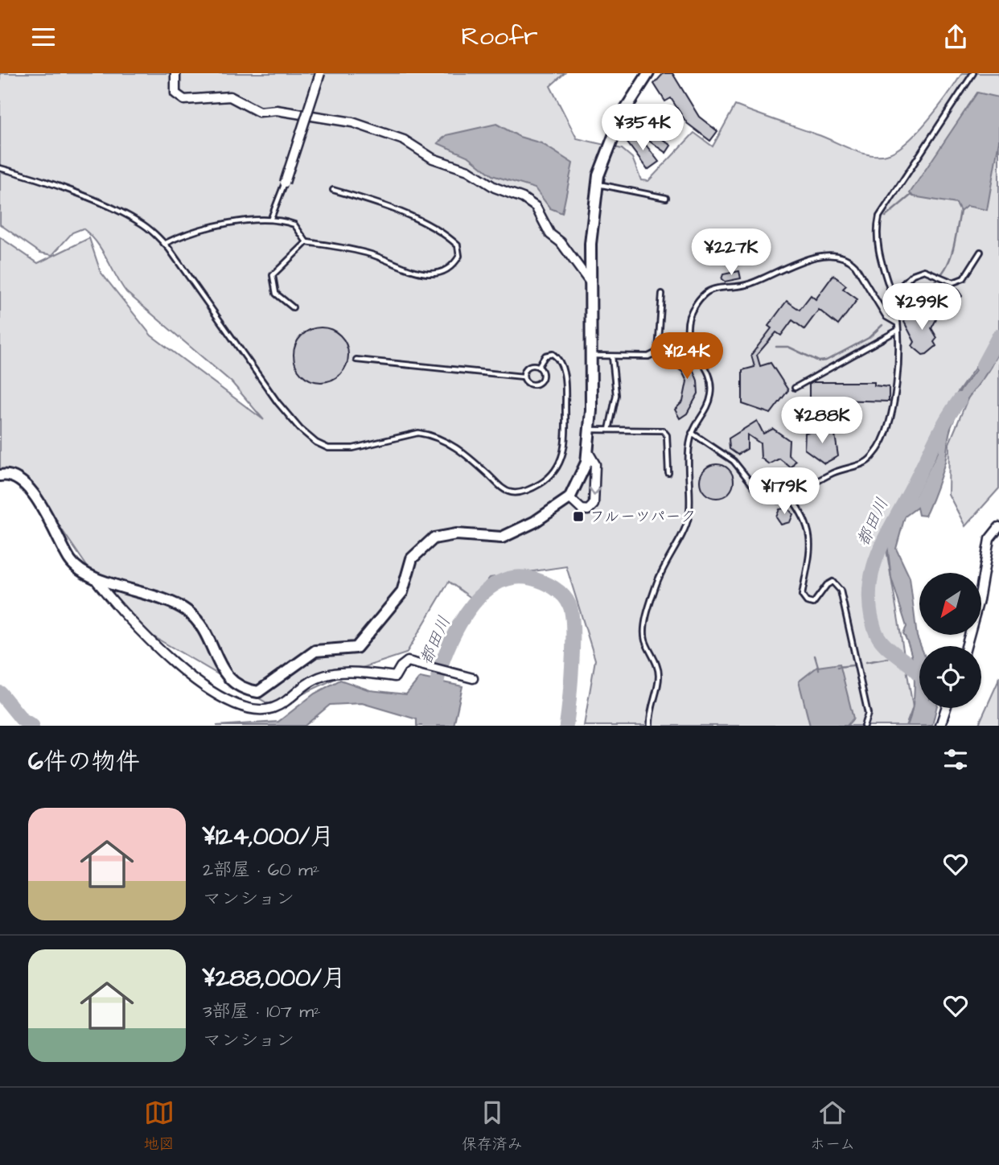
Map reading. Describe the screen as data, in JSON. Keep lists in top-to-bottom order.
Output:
{
  "water": ["都田川"],
  "places": {
    "transit": ["フルーツパーク"]
  },
  "north": "bottom left",
  "page": {
    "header": "Roofr",
    "price": [
      "¥354K",
      "¥227K",
      "¥299K",
      "¥124K",
      "¥288K",
      "¥179K"
    ],
    "heading": "6件の物件",
    "list": [
      {
        "name": "¥124,000/月",
        "note": "2部屋 · 60 m² · マンション"
      },
      {
        "name": "¥288,000/月",
        "note": "3部屋 · 107 m² · マンション"
      }
    ],
    "tabs": ["地図", "保存済み", "ホーム"]
  }
}
